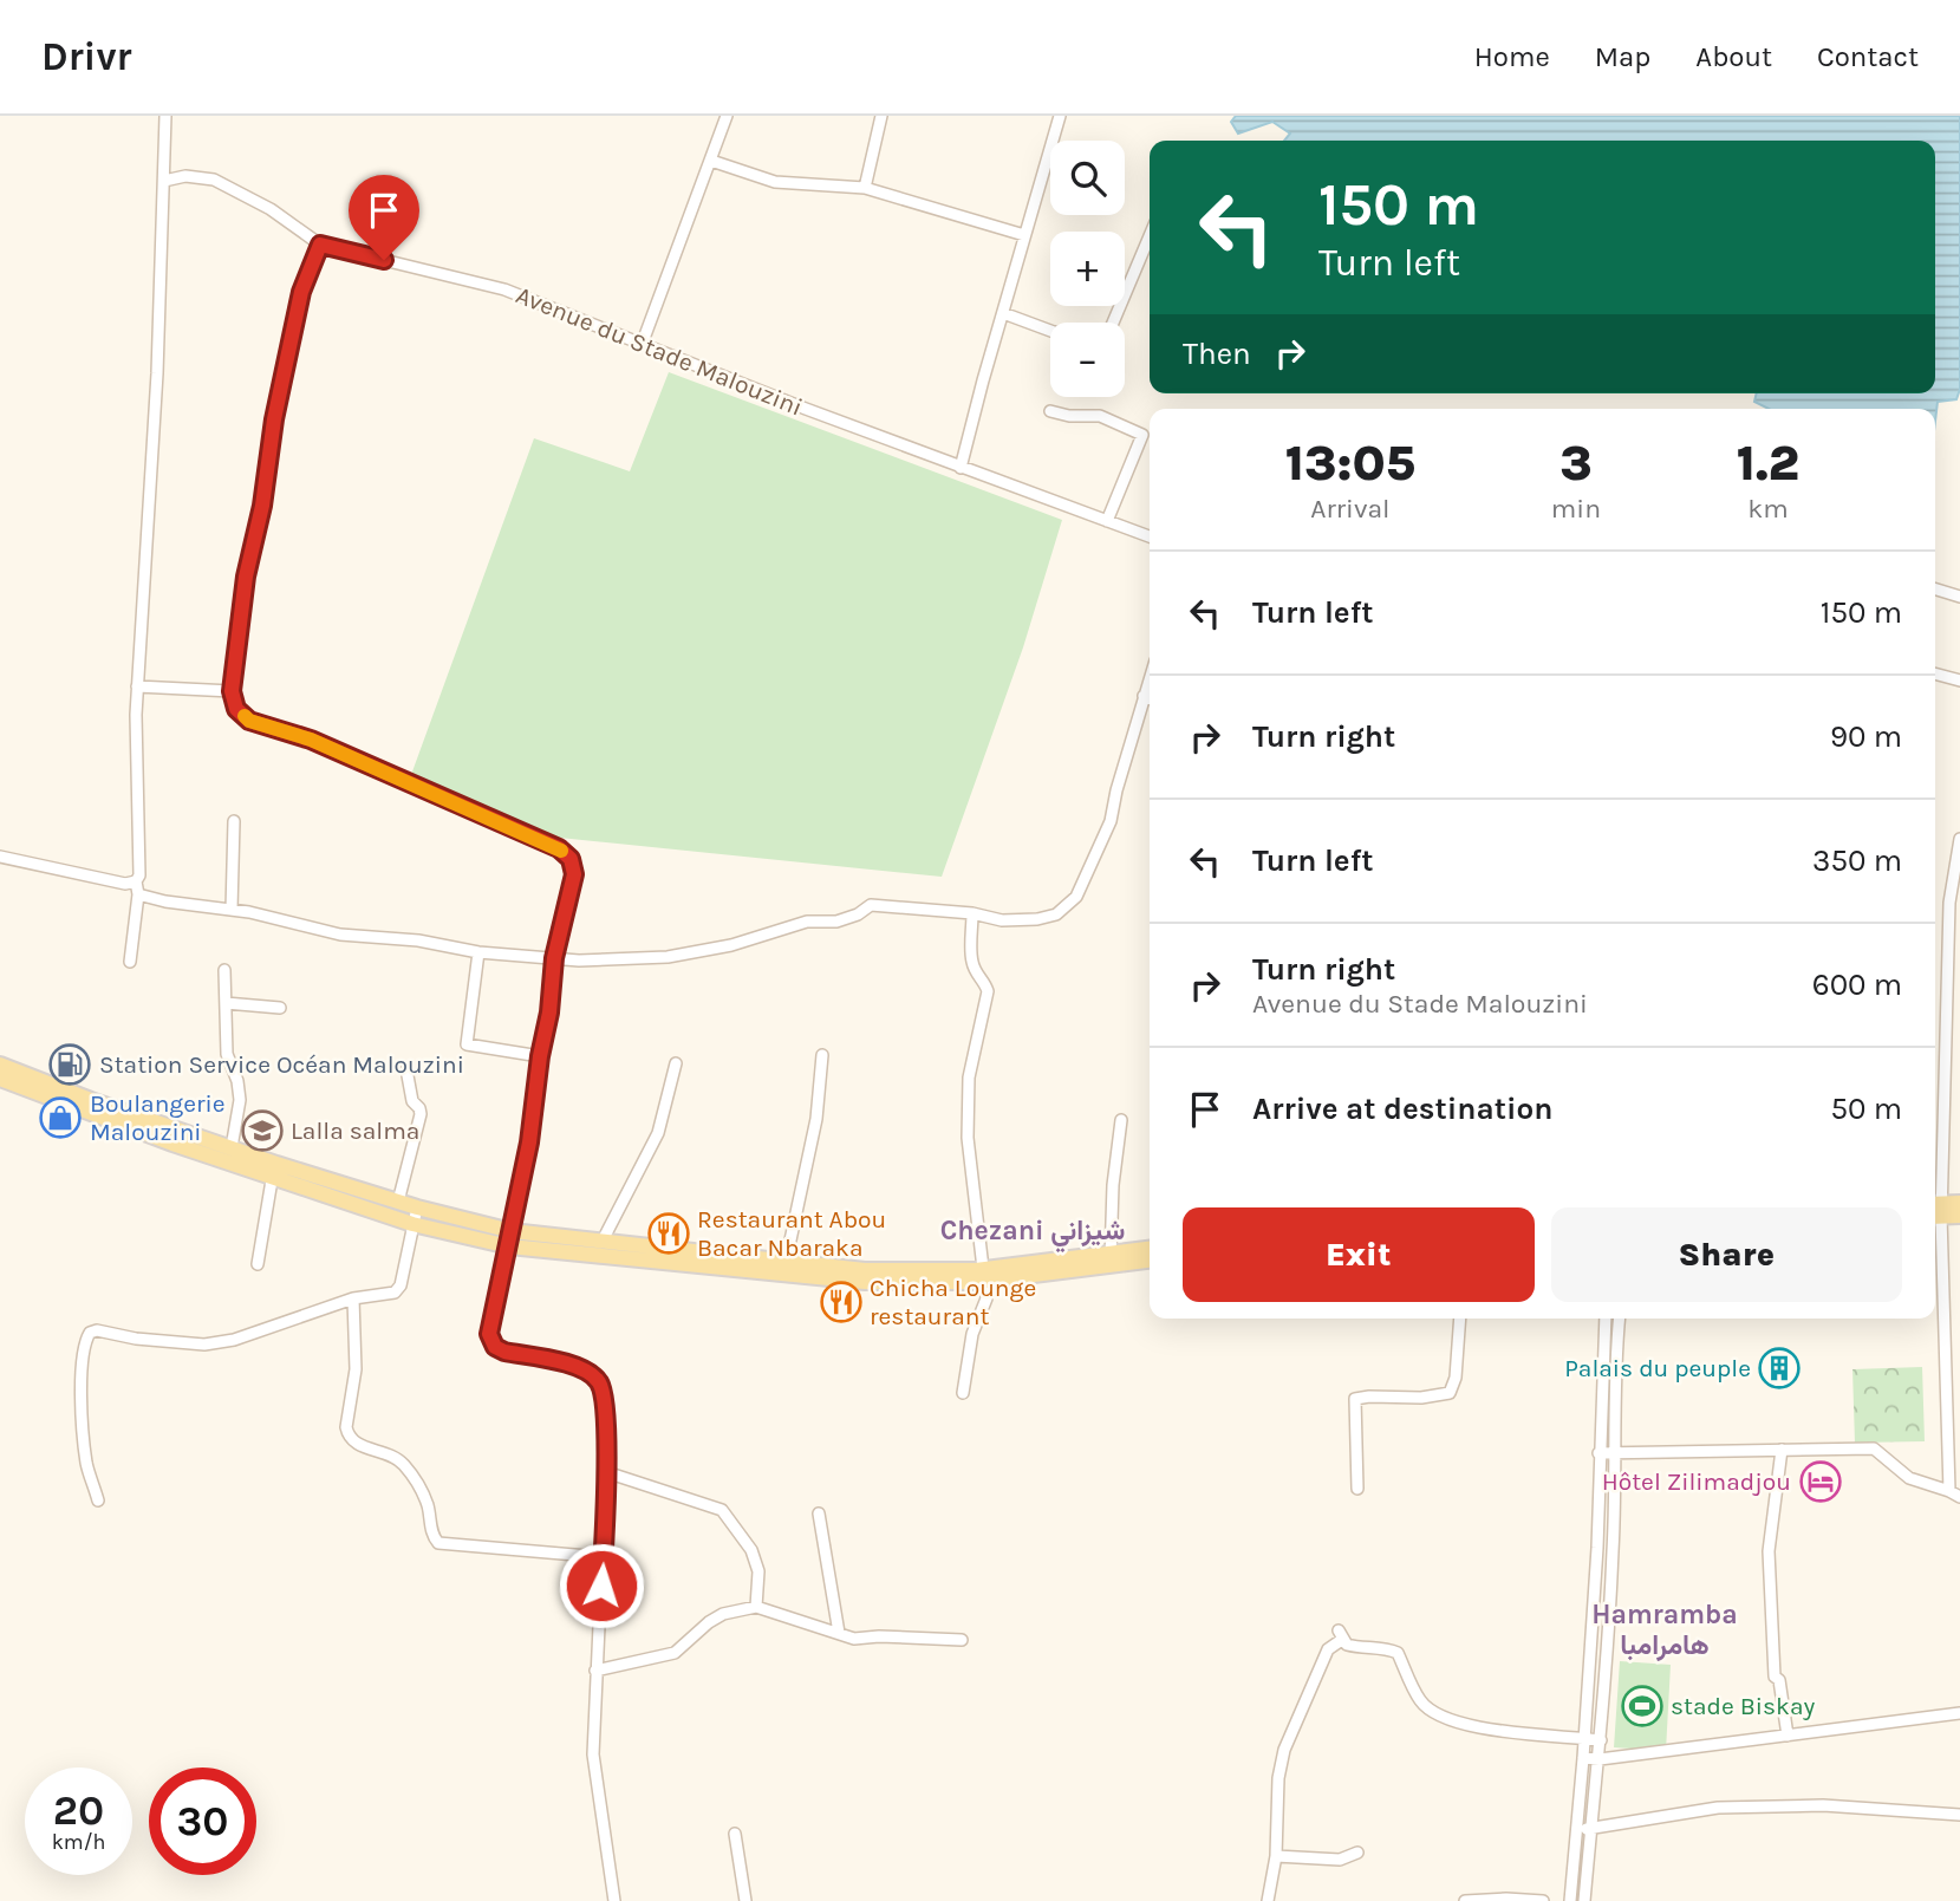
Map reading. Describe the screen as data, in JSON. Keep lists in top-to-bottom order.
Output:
{
  "streets": {
    "street": ["Avenue du Stade Malouzini"]
  },
  "districts": ["Chezani شيزاني", "Hamramba هامرامبا"],
  "places": {
    "fuel station": ["Station Service Océan Malouzini"],
    "shop": ["Boulangerie Malouzini"],
    "school or university": ["Lalla salma"],
    "restaurant": ["Restaurant Abou Bacar Nbaraka", "Chicha Lounge restaurant"],
    "building": ["Palais du peuple"],
    "hotel": ["Hôtel Zilimadjou"],
    "sports": ["stade Biskay"]
  },
  "page": {
    "header": "Drivr",
    "nav": [
      "Home",
      "Map",
      "About",
      "Contact"
    ],
    "map_buttons": ["+", "−"],
    "turn": ["150 m", "Turn left"],
    "then": "Then",
    "eta": [
      "13:05",
      "Arrival",
      "3",
      "min",
      "1.2",
      "km"
    ],
    "list": [
      {
        "name": "Turn left",
        "value": "150 m"
      },
      {
        "name": "Turn right",
        "value": "90 m"
      },
      {
        "name": "Turn left",
        "value": "350 m"
      },
      {
        "name": "Turn right",
        "note": "Avenue du Stade Malouzini",
        "value": "600 m"
      },
      {
        "name": "Arrive at destination",
        "value": "50 m"
      }
    ],
    "buttons": ["Exit", "Share"],
    "speed": "20 km/h",
    "limit": "30"
  }
}
